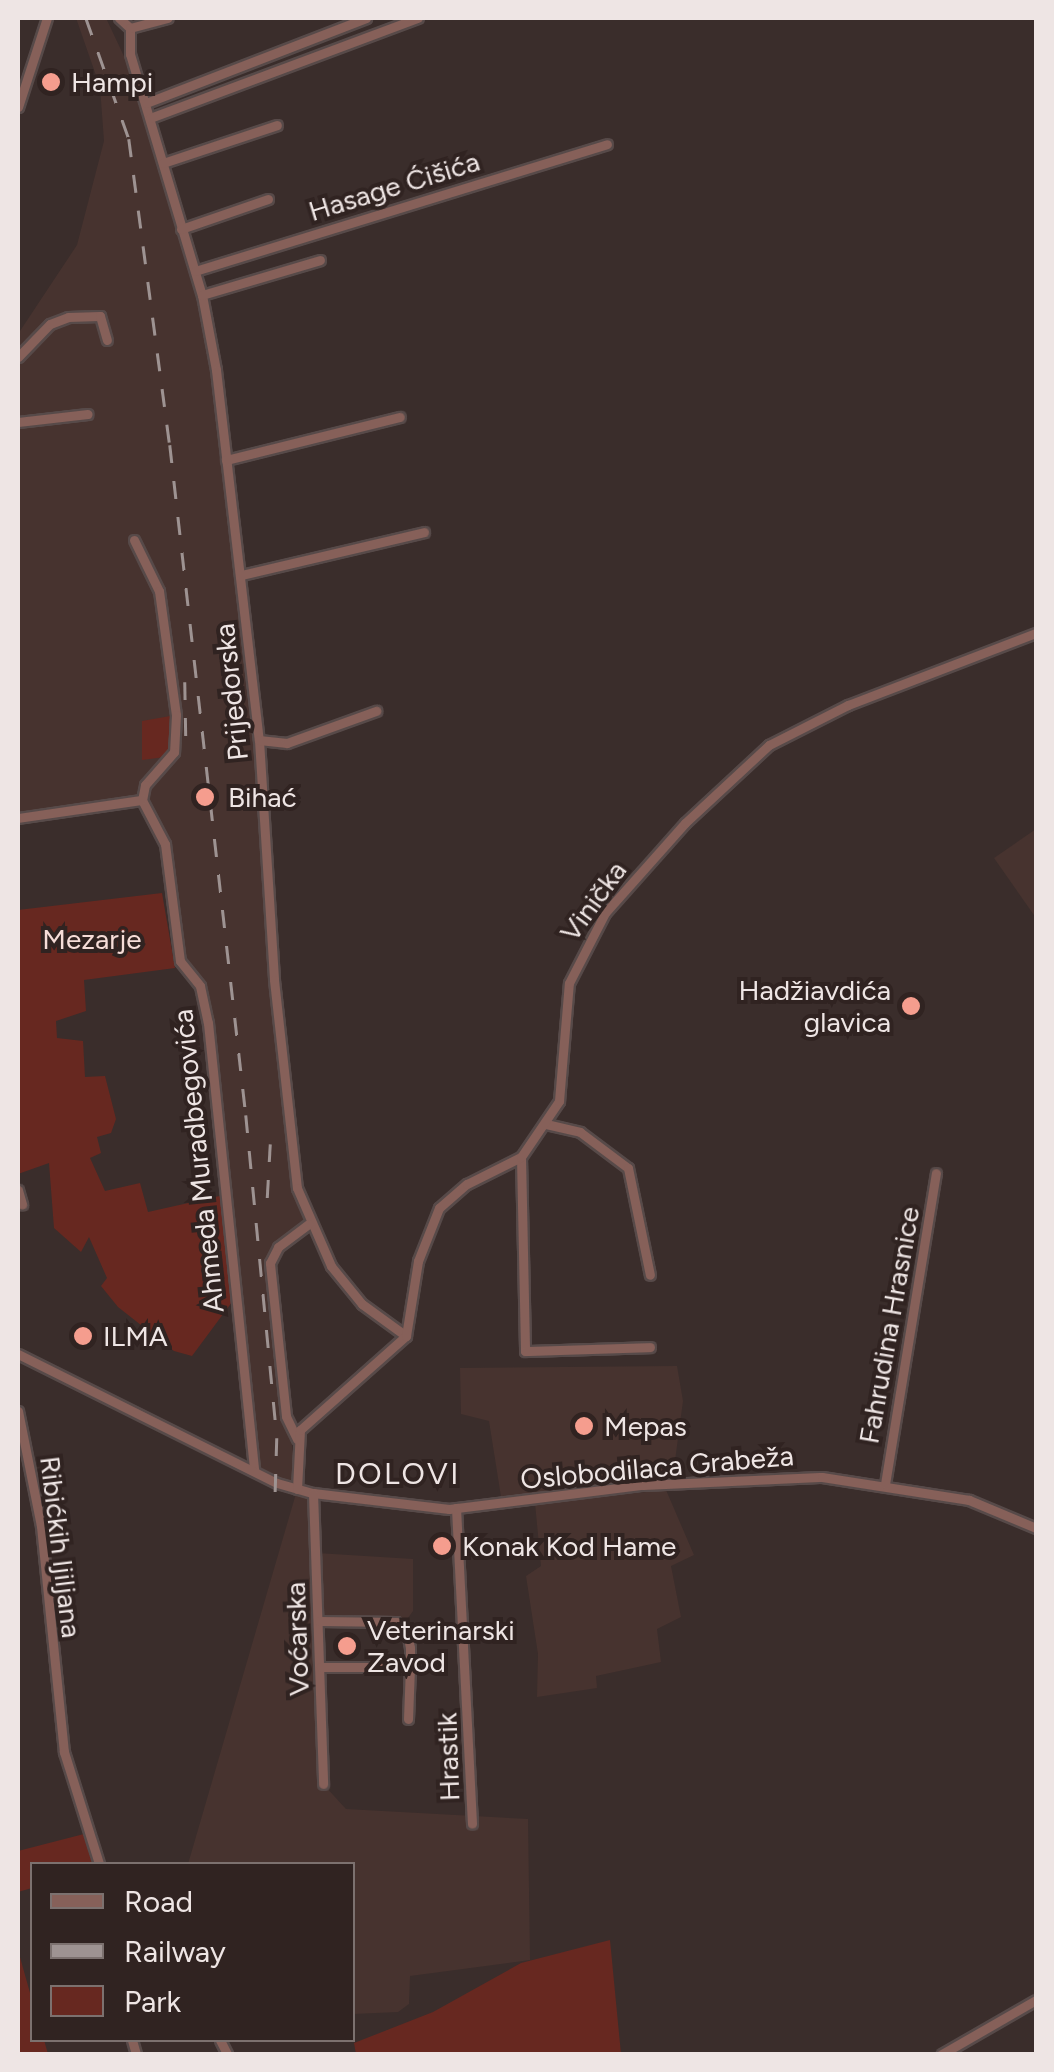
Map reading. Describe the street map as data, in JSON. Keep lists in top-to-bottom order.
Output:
{
  "streets": {
    "street": [
      "Hasage Ćišića",
      "Prijedorska",
      "Vinička",
      "Ahmeda Muradbegovića",
      "Fahrudina Hrasnice",
      "Oslobodilaca Grabeža",
      "Ribićkih ljiljana",
      "Voćarska",
      "Hrastik"
    ]
  },
  "crossings": [
    ["Hasage Ćišića", "Prijedorska"],
    ["Prijedorska", "Vinička"],
    ["Ahmeda Muradbegovića", "Oslobodilaca Grabeža"],
    ["Fahrudina Hrasnice", "Oslobodilaca Grabeža"],
    ["Oslobodilaca Grabeža", "Voćarska"],
    ["Oslobodilaca Grabeža", "Hrastik"]
  ],
  "districts": ["DOLOVI"],
  "parks": ["Mezarje"],
  "places": [
    "Hampi",
    "Bihać",
    "Hadžiavdića glavica",
    "ILMA",
    "Mepas",
    "Konak Kod Hame",
    "Veterinarski Zavod"
  ],
  "legend": ["Road", "Railway", "Park"]
}
